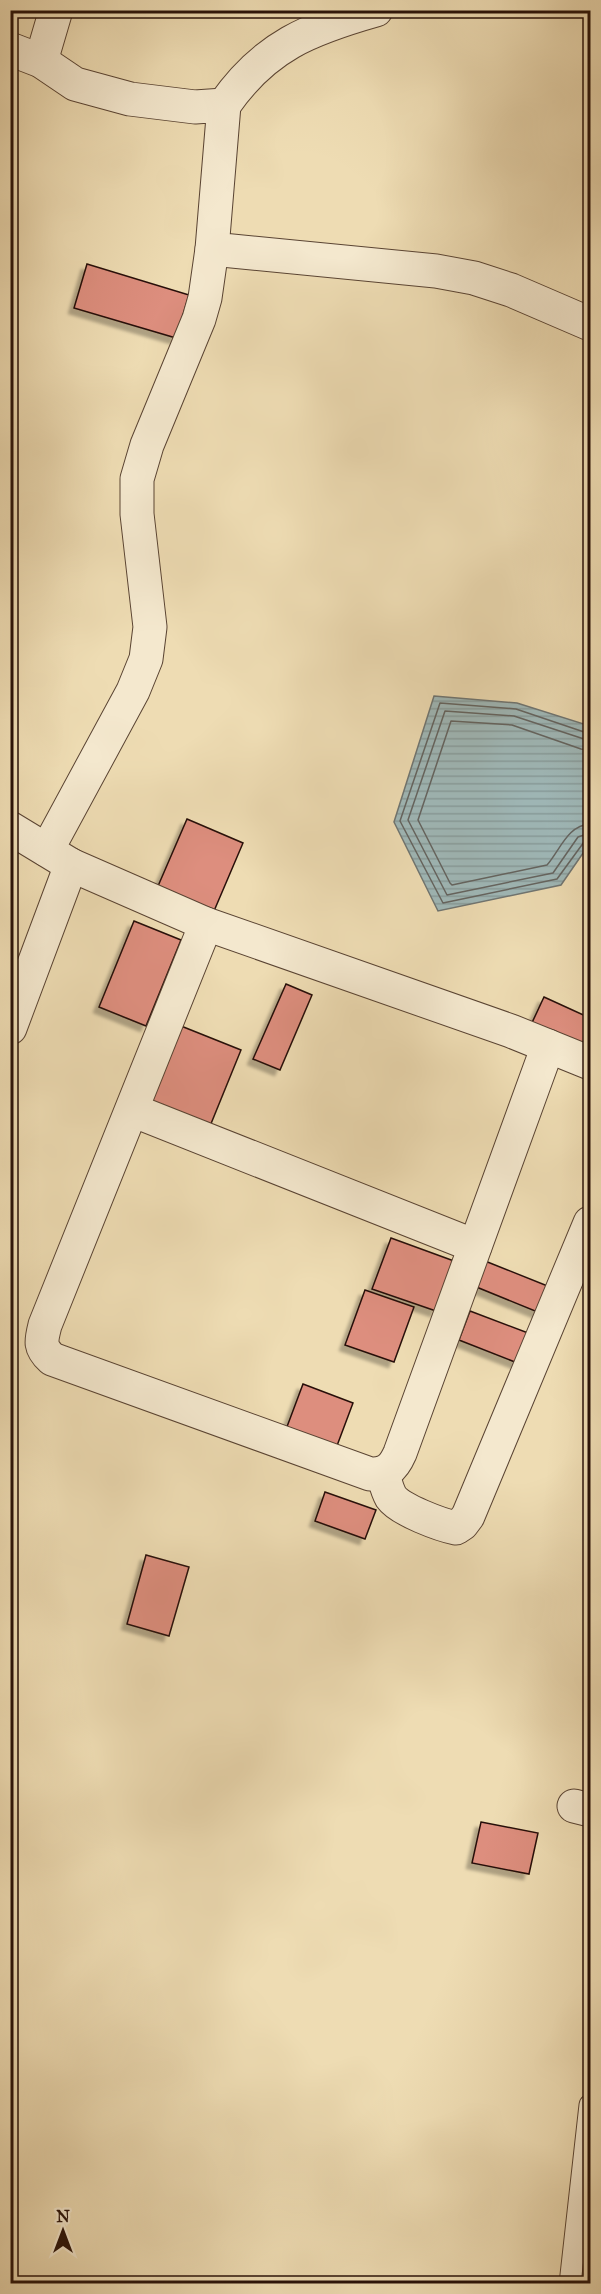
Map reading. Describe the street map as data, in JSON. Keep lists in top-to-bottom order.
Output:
{
  "north": "top"
}
